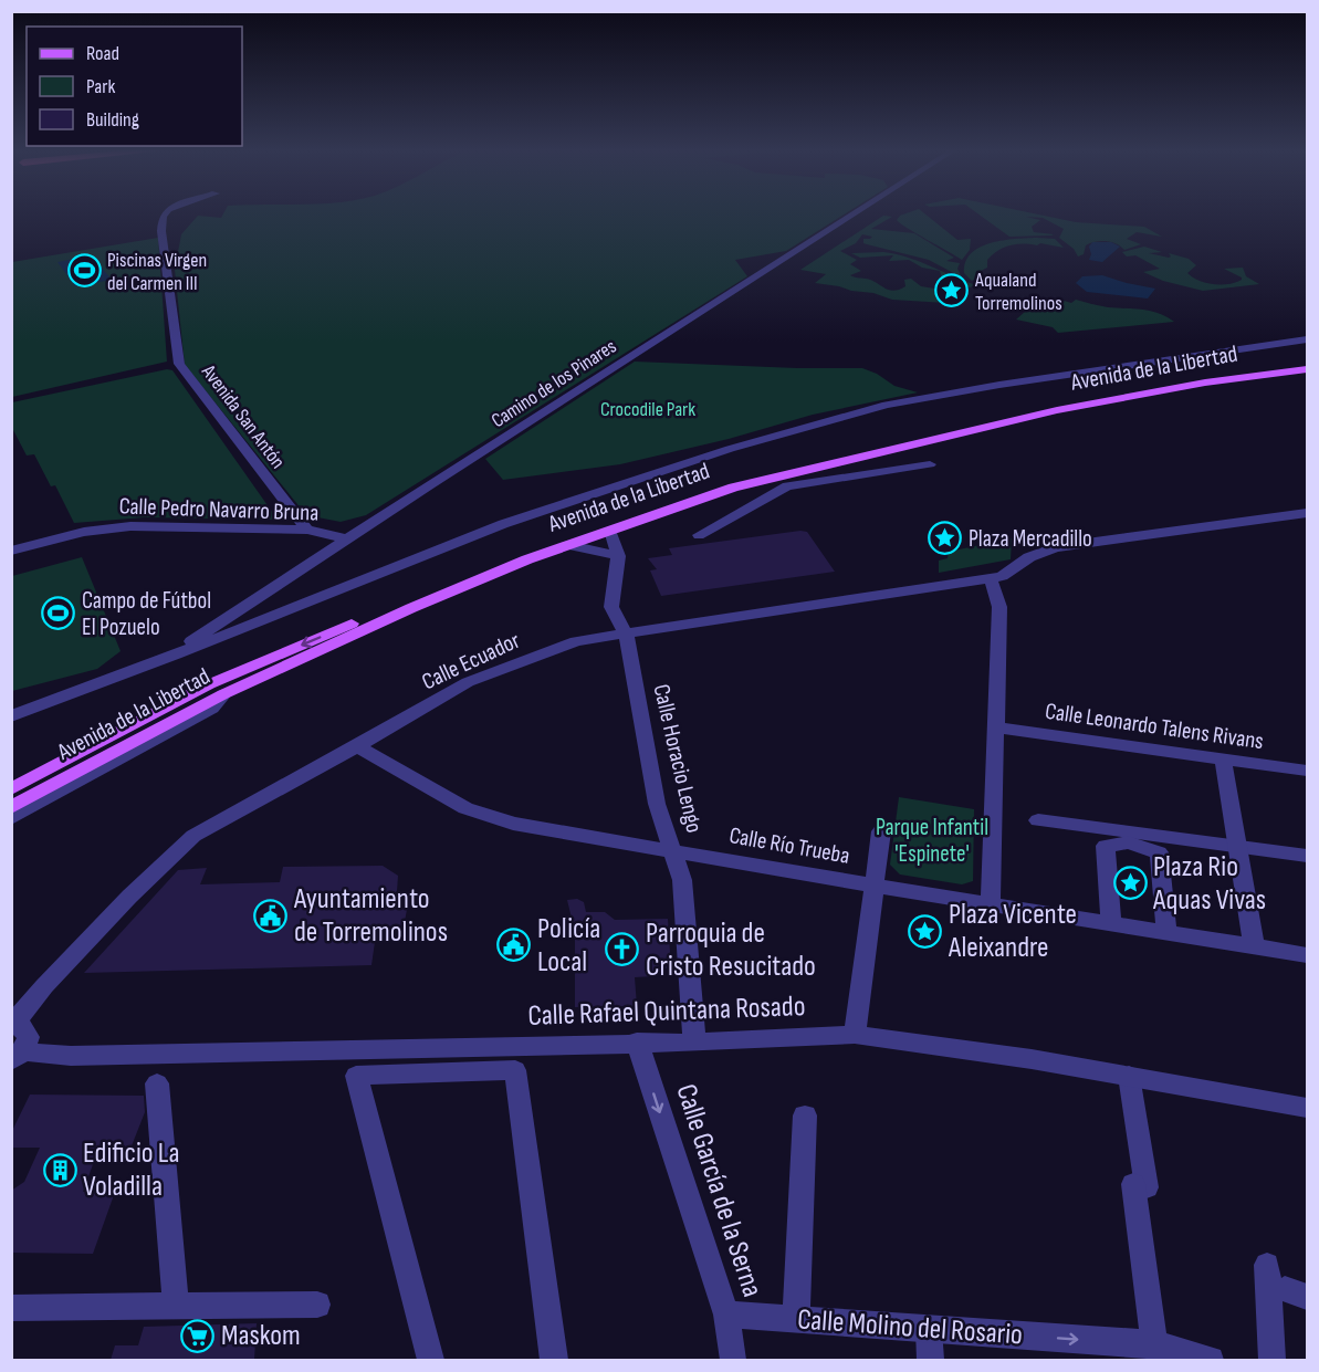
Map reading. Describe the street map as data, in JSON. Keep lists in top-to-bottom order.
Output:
{
  "streets": {
    "main road": ["Avenida de la Libertad"],
    "street": [
      "Camino de los Pinares",
      "Avenida San Antón",
      "Calle Pedro Navarro Bruna",
      "Calle Ecuador",
      "Calle Leonardo Talens Rivans",
      "Calle Horacio Lengo",
      "Calle Río Trueba",
      "Calle Rafael Quintana Rosado",
      "Calle García de la Serna",
      "Calle Molino del Rosario"
    ]
  },
  "crossings": [
    ["Avenida de la Libertad", "Calle Horacio Lengo"],
    ["Camino de los Pinares", "Calle Pedro Navarro Bruna"],
    ["Avenida San Antón", "Calle Pedro Navarro Bruna"],
    ["Calle Ecuador", "Calle Horacio Lengo"],
    ["Calle Ecuador", "Calle Río Trueba"],
    ["Calle Horacio Lengo", "Calle Río Trueba"],
    ["Calle Horacio Lengo", "Calle Rafael Quintana Rosado"],
    ["Calle Rafael Quintana Rosado", "Calle García de la Serna"],
    ["Calle García de la Serna", "Calle Molino del Rosario"]
  ],
  "one_way": ["Calle Molino del Rosario"],
  "parks": ["Crocodile Park", "Parque Infantil 'Espinete'"],
  "places": {
    "sports": ["Piscinas Virgen del Carmen III", "Campo de Fútbol El Pozuelo"],
    "place": [
      "Aqualand Torremolinos",
      "Plaza Mercadillo",
      "Plaza Rio Aquas Vivas",
      "Plaza Vicente Aleixandre"
    ],
    "public building": ["Ayuntamiento de Torremolinos", "Policía Local"],
    "church": ["Parroquia de Cristo Resucitado"],
    "building": ["Edificio La Voladilla"],
    "supermarket": ["Maskom"]
  },
  "legend": ["Road", "Park", "Building"]
}
